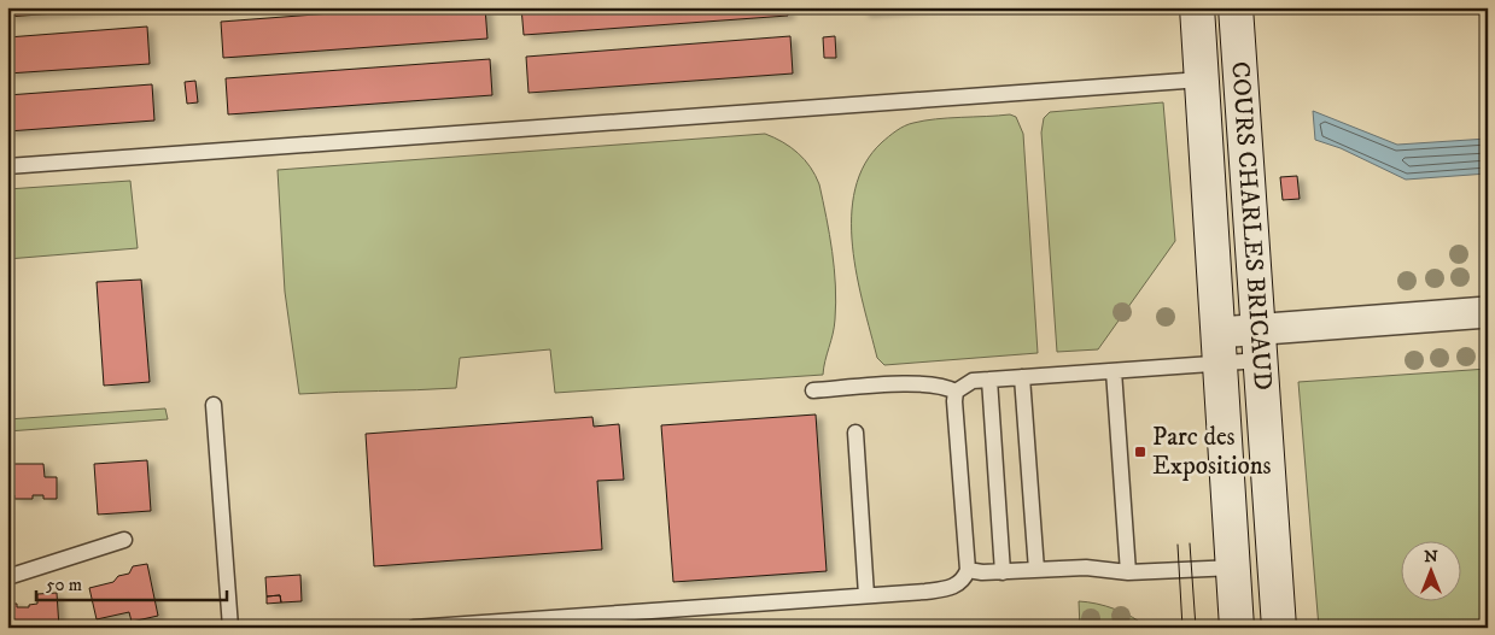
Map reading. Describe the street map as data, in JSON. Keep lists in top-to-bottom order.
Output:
{
  "streets": {
    "main road": ["COURS CHARLES BRICAUD"]
  },
  "places": {
    "transit": ["Parc des Expositions"]
  },
  "scale_bar": "50 m",
  "north": "top"
}
